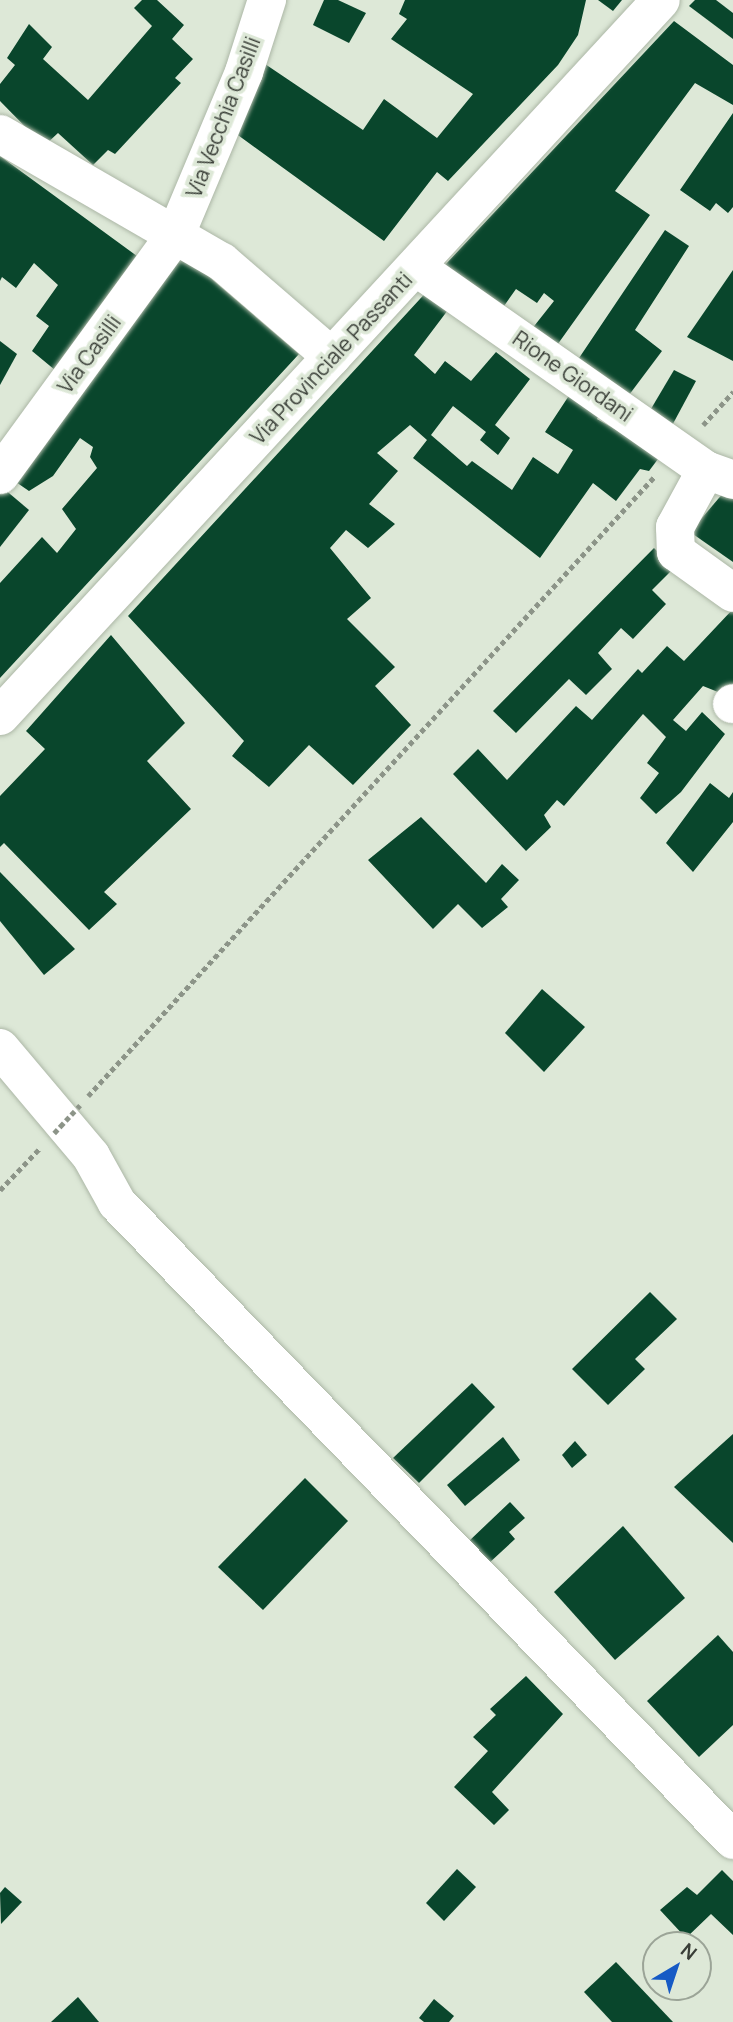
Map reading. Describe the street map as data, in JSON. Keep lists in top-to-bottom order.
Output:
{
  "streets": {
    "street": [
      "Via Vecchia Casilli",
      "Via Casilli",
      "Via Provinciale Passanti",
      "Rione Giordani"
    ]
  },
  "crossings": [
    ["Via Vecchia Casilli", "Via Casilli"],
    ["Via Provinciale Passanti", "Rione Giordani"]
  ],
  "north": "top right"
}
